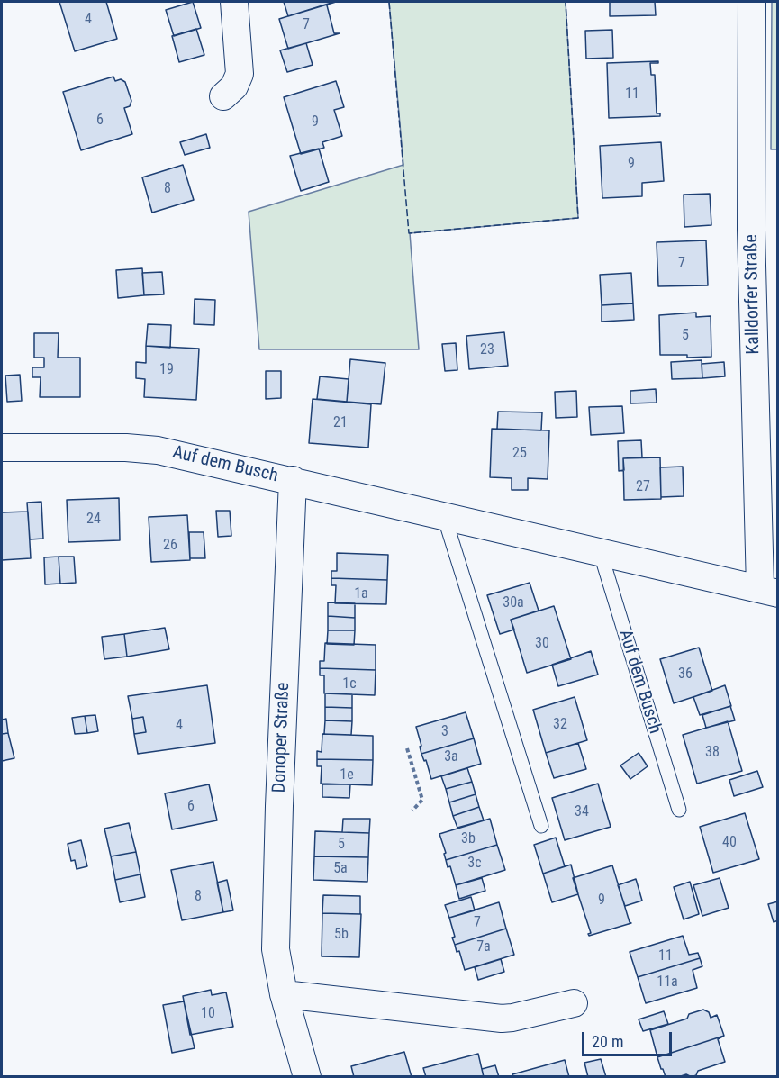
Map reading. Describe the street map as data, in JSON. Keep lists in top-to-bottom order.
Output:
{
  "streets": {
    "street": ["Kalldorfer Straße", "Auf dem Busch", "Donoper Straße"]
  },
  "crossings": [
    ["Kalldorfer Straße", "Auf dem Busch"],
    ["Auf dem Busch", "Donoper Straße"]
  ],
  "house_numbers": [
    "4",
    "7",
    "11",
    "6",
    "9",
    "9",
    "8",
    "7",
    "5",
    "23",
    "19",
    "21",
    "25",
    "27",
    "24",
    "26",
    "1a",
    "30a",
    "30",
    "36",
    "1c",
    "32",
    "4",
    "3",
    "38",
    "3a",
    "1e",
    "6",
    "34",
    "3b",
    "40",
    "5",
    "3c",
    "5a",
    "8",
    "9",
    "7",
    "5b",
    "7a",
    "11",
    "11a",
    "10"
  ],
  "scale_bar": "20 m"
}
